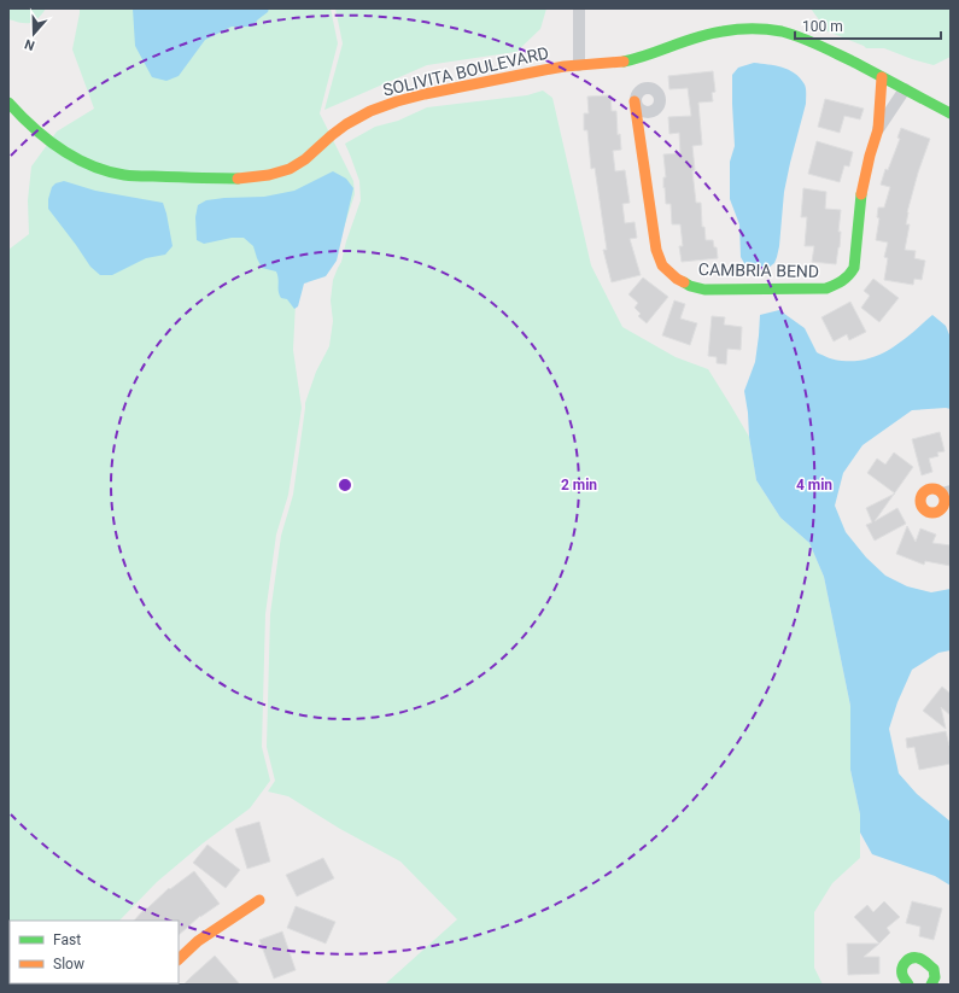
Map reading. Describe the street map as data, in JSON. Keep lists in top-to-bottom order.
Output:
{
  "streets": {
    "street": ["SOLIVITA BOULEVARD", "CAMBRIA BEND"]
  },
  "crossings": [
    ["SOLIVITA BOULEVARD", "CAMBRIA BEND"]
  ],
  "legend": ["Fast", "Slow"],
  "scale_bar": "100 m",
  "north": "bottom",
  "rings": ["2 min", "4 min"]
}
